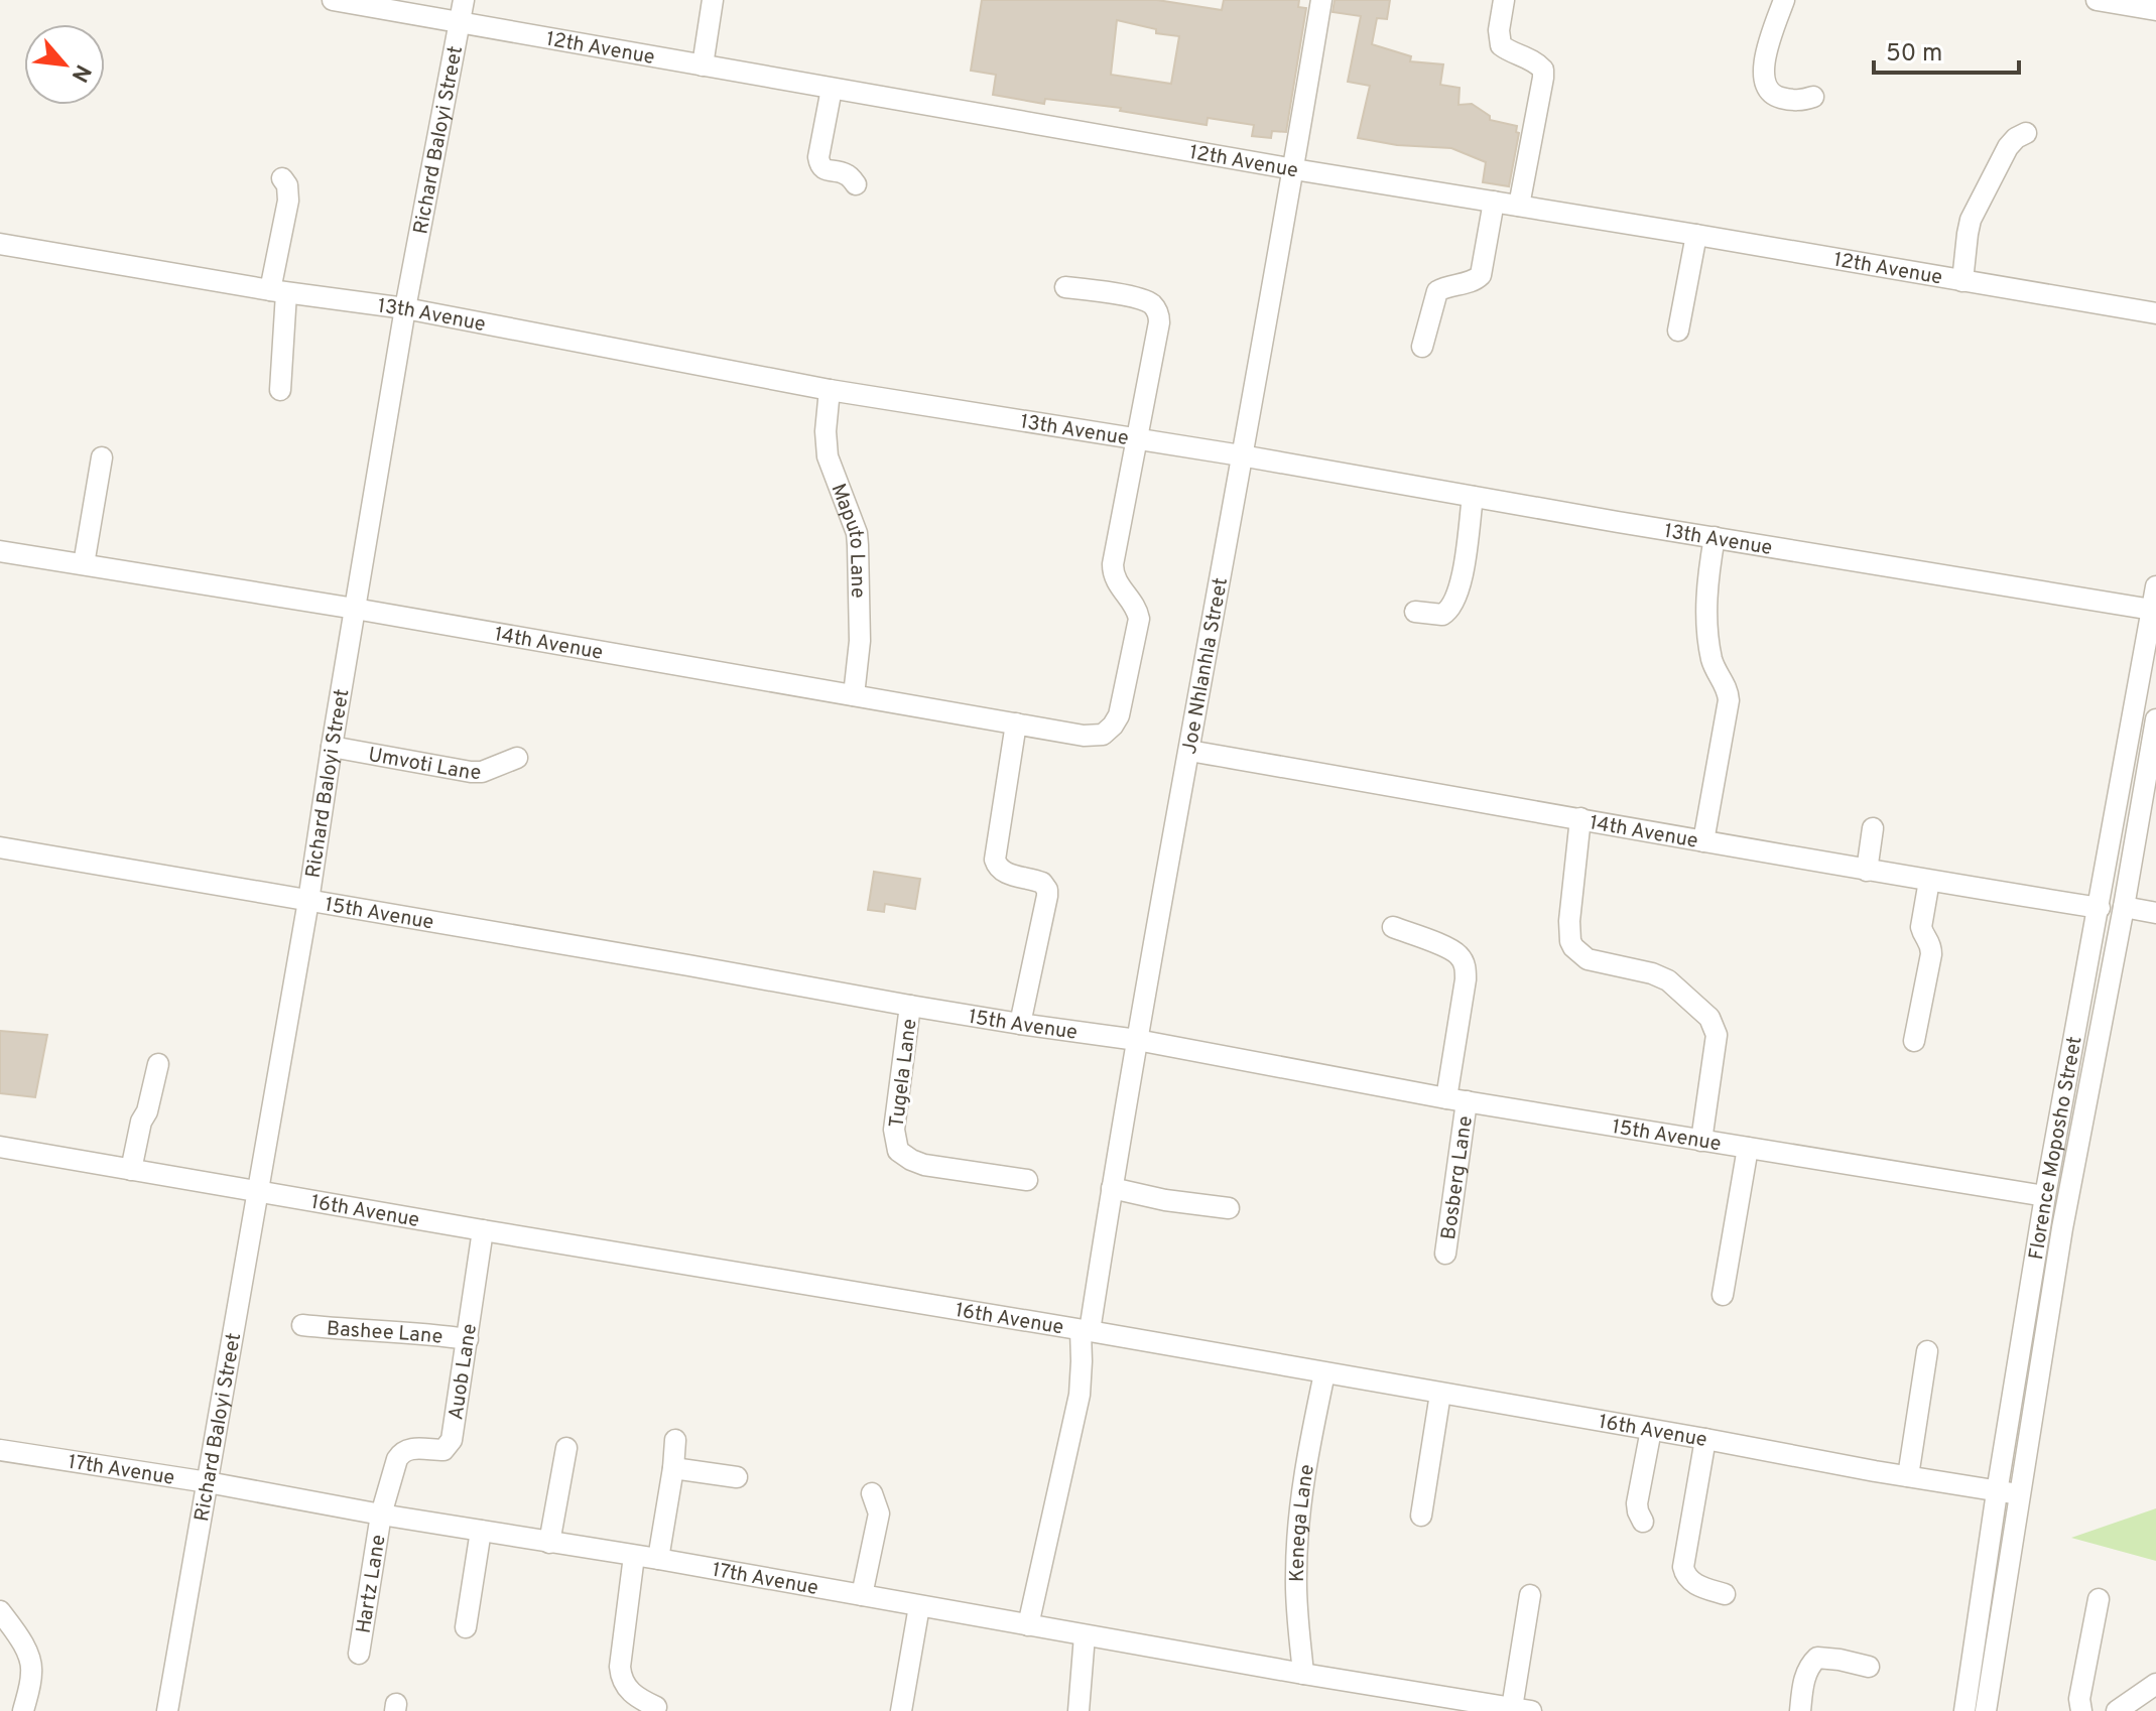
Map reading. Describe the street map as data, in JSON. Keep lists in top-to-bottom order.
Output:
{
  "streets": {
    "street": [
      "12th Avenue",
      "Richard Baloyi Street",
      "13th Avenue",
      "Maputo Lane",
      "14th Avenue",
      "Joe Nhlanhla Street",
      "Umvoti Lane",
      "15th Avenue",
      "Tugela Lane",
      "Florence Moposho Street",
      "Bosberg Lane",
      "16th Avenue",
      "Bashee Lane",
      "Auob Lane",
      "17th Avenue",
      "Kenega Lane",
      "Hartz Lane"
    ]
  },
  "crossings": [
    ["12th Avenue", "Richard Baloyi Street"],
    ["12th Avenue", "Joe Nhlanhla Street"],
    ["Richard Baloyi Street", "13th Avenue"],
    ["Richard Baloyi Street", "14th Avenue"],
    ["Richard Baloyi Street", "Umvoti Lane"],
    ["Richard Baloyi Street", "15th Avenue"],
    ["Richard Baloyi Street", "16th Avenue"],
    ["Richard Baloyi Street", "17th Avenue"],
    ["13th Avenue", "Maputo Lane"],
    ["13th Avenue", "14th Avenue"],
    ["13th Avenue", "Joe Nhlanhla Street"],
    ["13th Avenue", "Florence Moposho Street"],
    ["Maputo Lane", "14th Avenue"],
    ["14th Avenue", "Joe Nhlanhla Street"],
    ["14th Avenue", "Florence Moposho Street"],
    ["Joe Nhlanhla Street", "15th Avenue"],
    ["Joe Nhlanhla Street", "16th Avenue"],
    ["Joe Nhlanhla Street", "17th Avenue"],
    ["15th Avenue", "Tugela Lane"],
    ["15th Avenue", "Florence Moposho Street"],
    ["15th Avenue", "Bosberg Lane"],
    ["Florence Moposho Street", "16th Avenue"],
    ["16th Avenue", "Auob Lane"],
    ["16th Avenue", "Kenega Lane"],
    ["Bashee Lane", "Auob Lane"],
    ["Auob Lane", "17th Avenue"],
    ["Auob Lane", "Hartz Lane"],
    ["17th Avenue", "Kenega Lane"],
    ["17th Avenue", "Hartz Lane"]
  ],
  "scale_bar": "50 m",
  "north": "bottom right"
}
